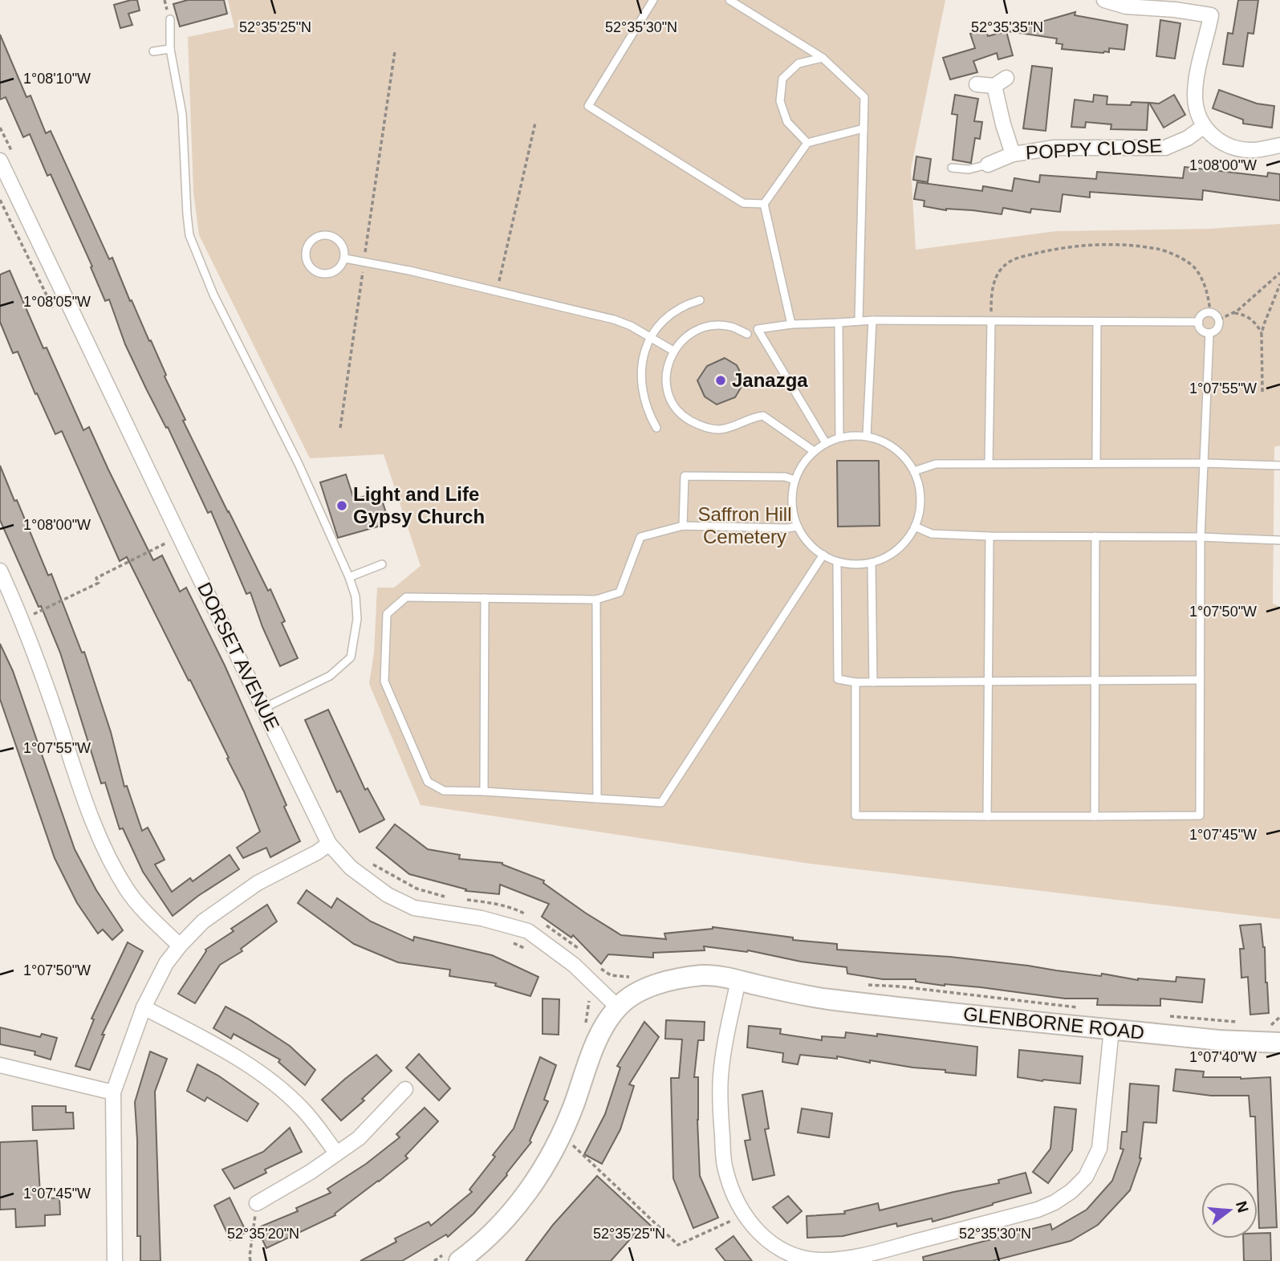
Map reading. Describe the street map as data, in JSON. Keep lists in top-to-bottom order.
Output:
{
  "streets": {
    "street": ["POPPY CLOSE", "DORSET AVENUE", "GLENBORNE ROAD"]
  },
  "crossings": [
    ["DORSET AVENUE", "GLENBORNE ROAD"]
  ],
  "parks": ["Saffron Hill Cemetery"],
  "places": ["Janazga", "Light and Life Gypsy Church"],
  "north": "right",
  "coordinates": [
    "52°35'25\"N",
    "52°35'30\"N",
    "52°35'35\"N",
    "1°08'10\"W",
    "1°08'00\"W",
    "1°08'05\"W",
    "1°07'55\"W",
    "1°07'50\"W",
    "1°07'45\"W",
    "1°07'40\"W",
    "52°35'20\"N"
  ]
}
